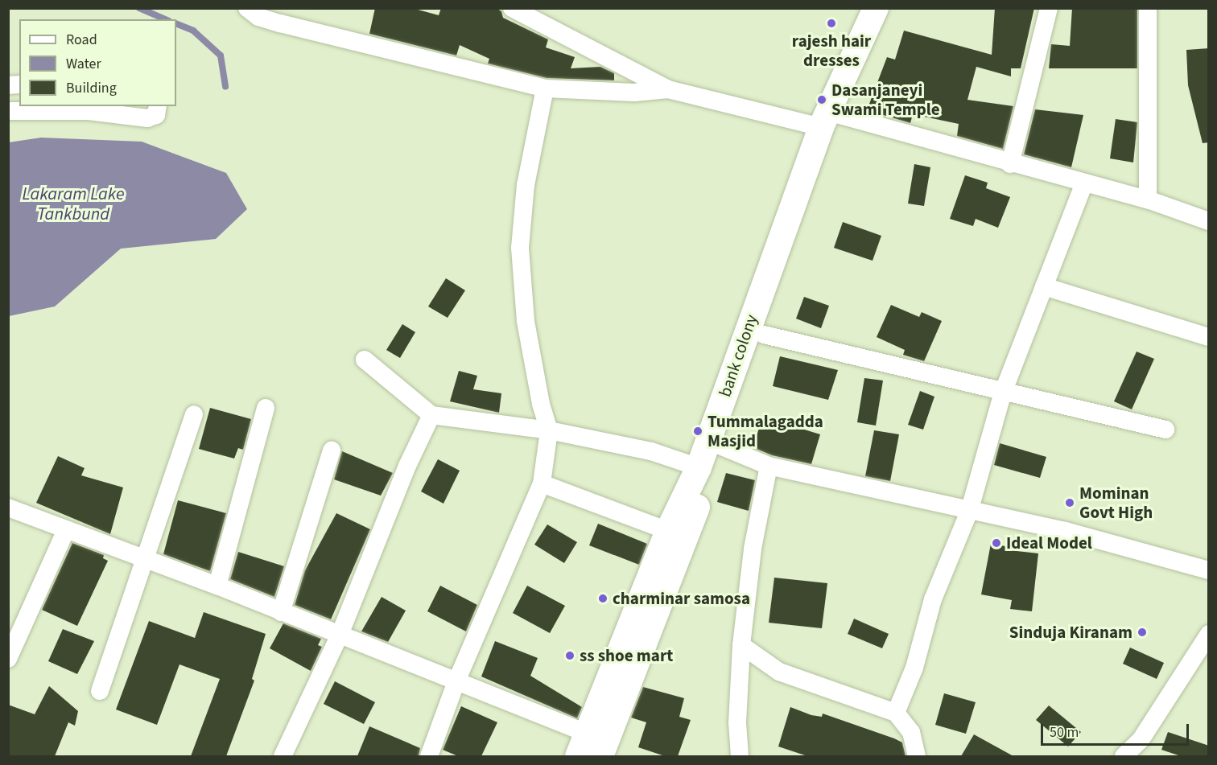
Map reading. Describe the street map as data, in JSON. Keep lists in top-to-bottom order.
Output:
{
  "streets": {
    "main road": ["bank colony"]
  },
  "water": ["Lakaram Lake Tankbund"],
  "places": [
    "rajesh hair dresses",
    "Dasanjaneyi Swami Temple",
    "Tummalagadda Masjid",
    "Mominan Govt High",
    "Ideal Model",
    "charminar samosa",
    "Sinduja Kiranam",
    "ss shoe mart"
  ],
  "legend": ["Road", "Water", "Building"],
  "scale_bar": "50 m"
}
